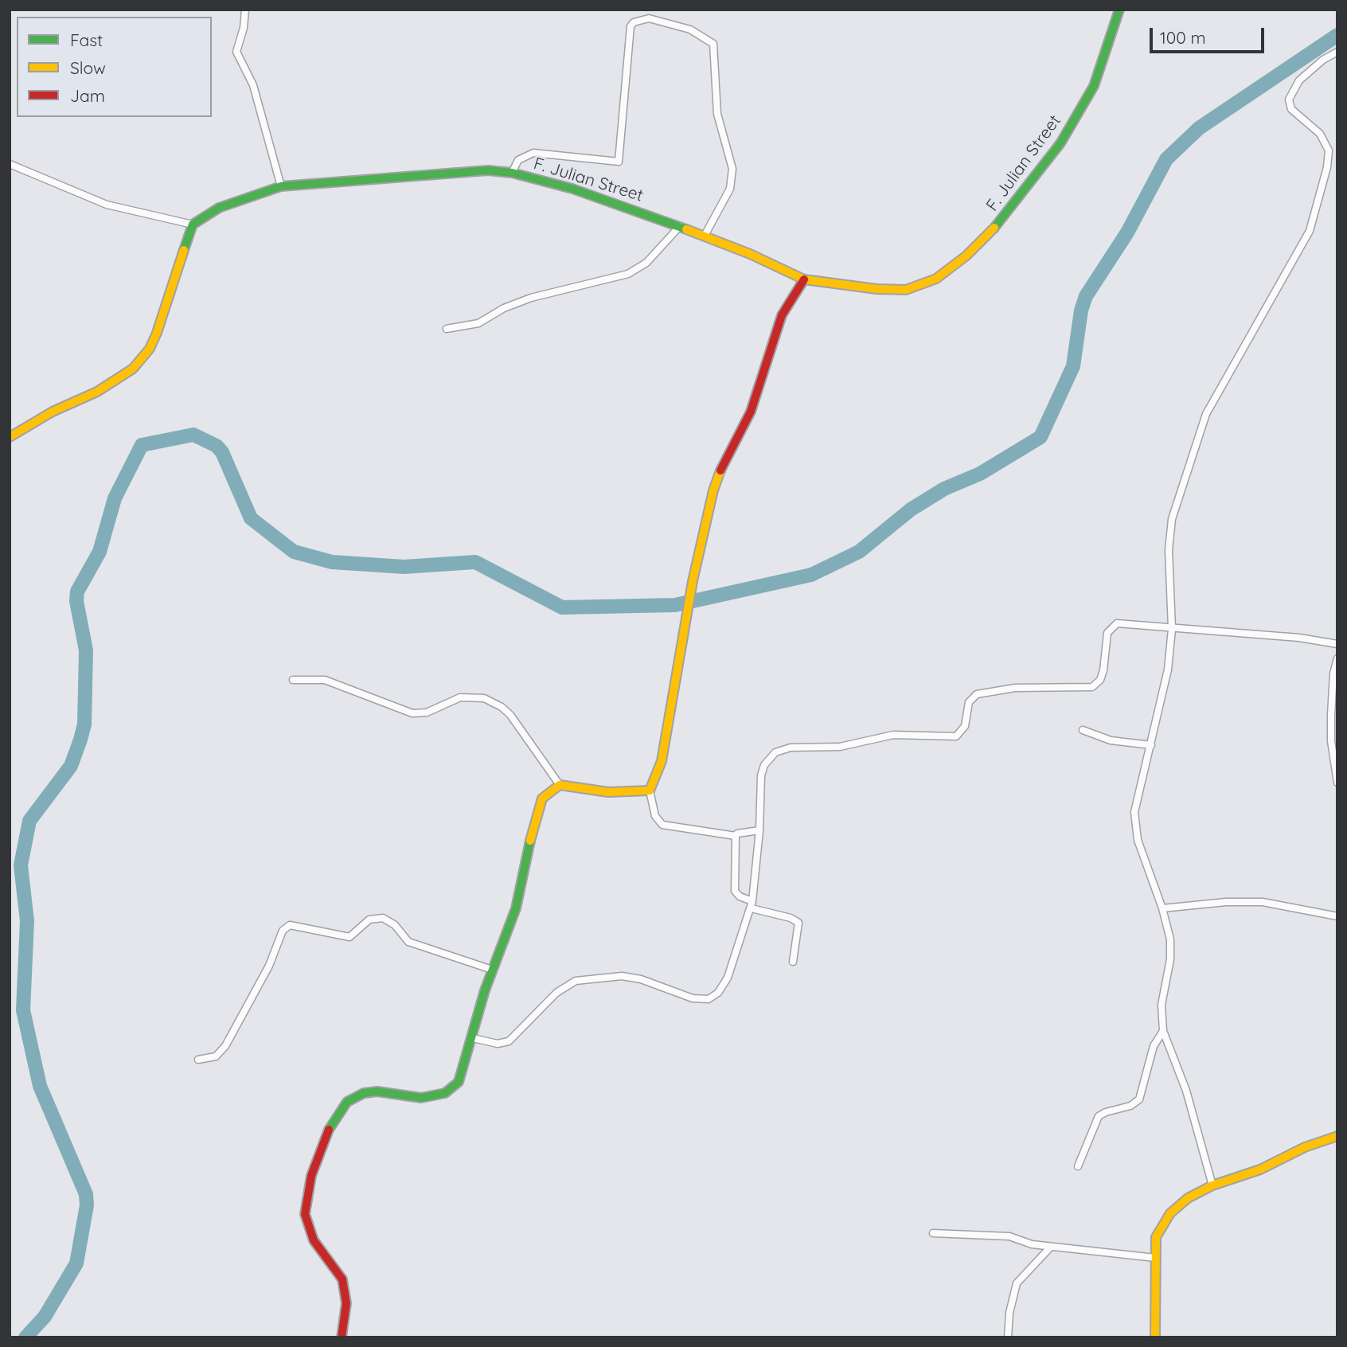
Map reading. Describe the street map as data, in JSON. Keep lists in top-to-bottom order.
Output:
{
  "streets": {
    "street": ["F. Julian Street"]
  },
  "legend": ["Fast", "Slow", "Jam"],
  "scale_bar": "100 m"
}
